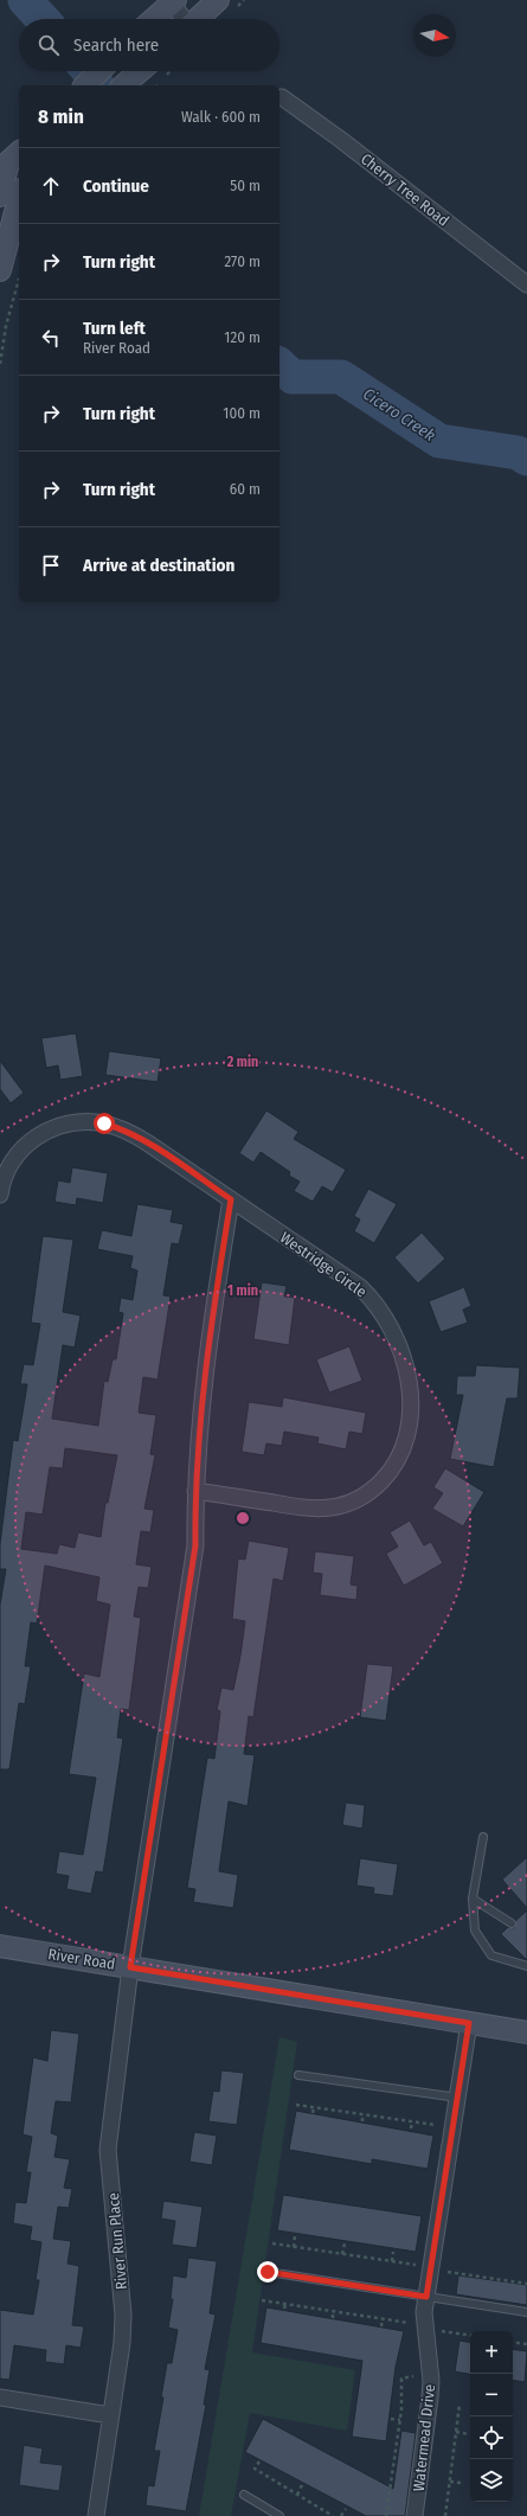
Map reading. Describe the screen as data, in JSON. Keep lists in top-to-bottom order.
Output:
{
  "streets": {
    "main road": ["River Road"],
    "street": [
      "Cherry Tree Road",
      "Westridge Circle",
      "River Run Place",
      "Watermead Drive"
    ]
  },
  "crossings": [
    ["Westridge Circle", "River Run Place"],
    ["River Road", "River Run Place"],
    ["River Road", "Watermead Drive"]
  ],
  "water": ["Cicero Creek"],
  "north": "right",
  "page": {
    "search": "Search here",
    "heading": ["8 min", "Walk · 600 m"],
    "list": [
      ["Continue", "50 m"],
      ["Turn right", "270 m"],
      ["Turn left", "River Road", "120 m"],
      ["Turn right", "100 m"],
      ["Turn right", "60 m"],
      "Arrive at destination"
    ],
    "map_buttons": ["+", "−"]
  },
  "rings": ["2 min", "1 min"]
}
